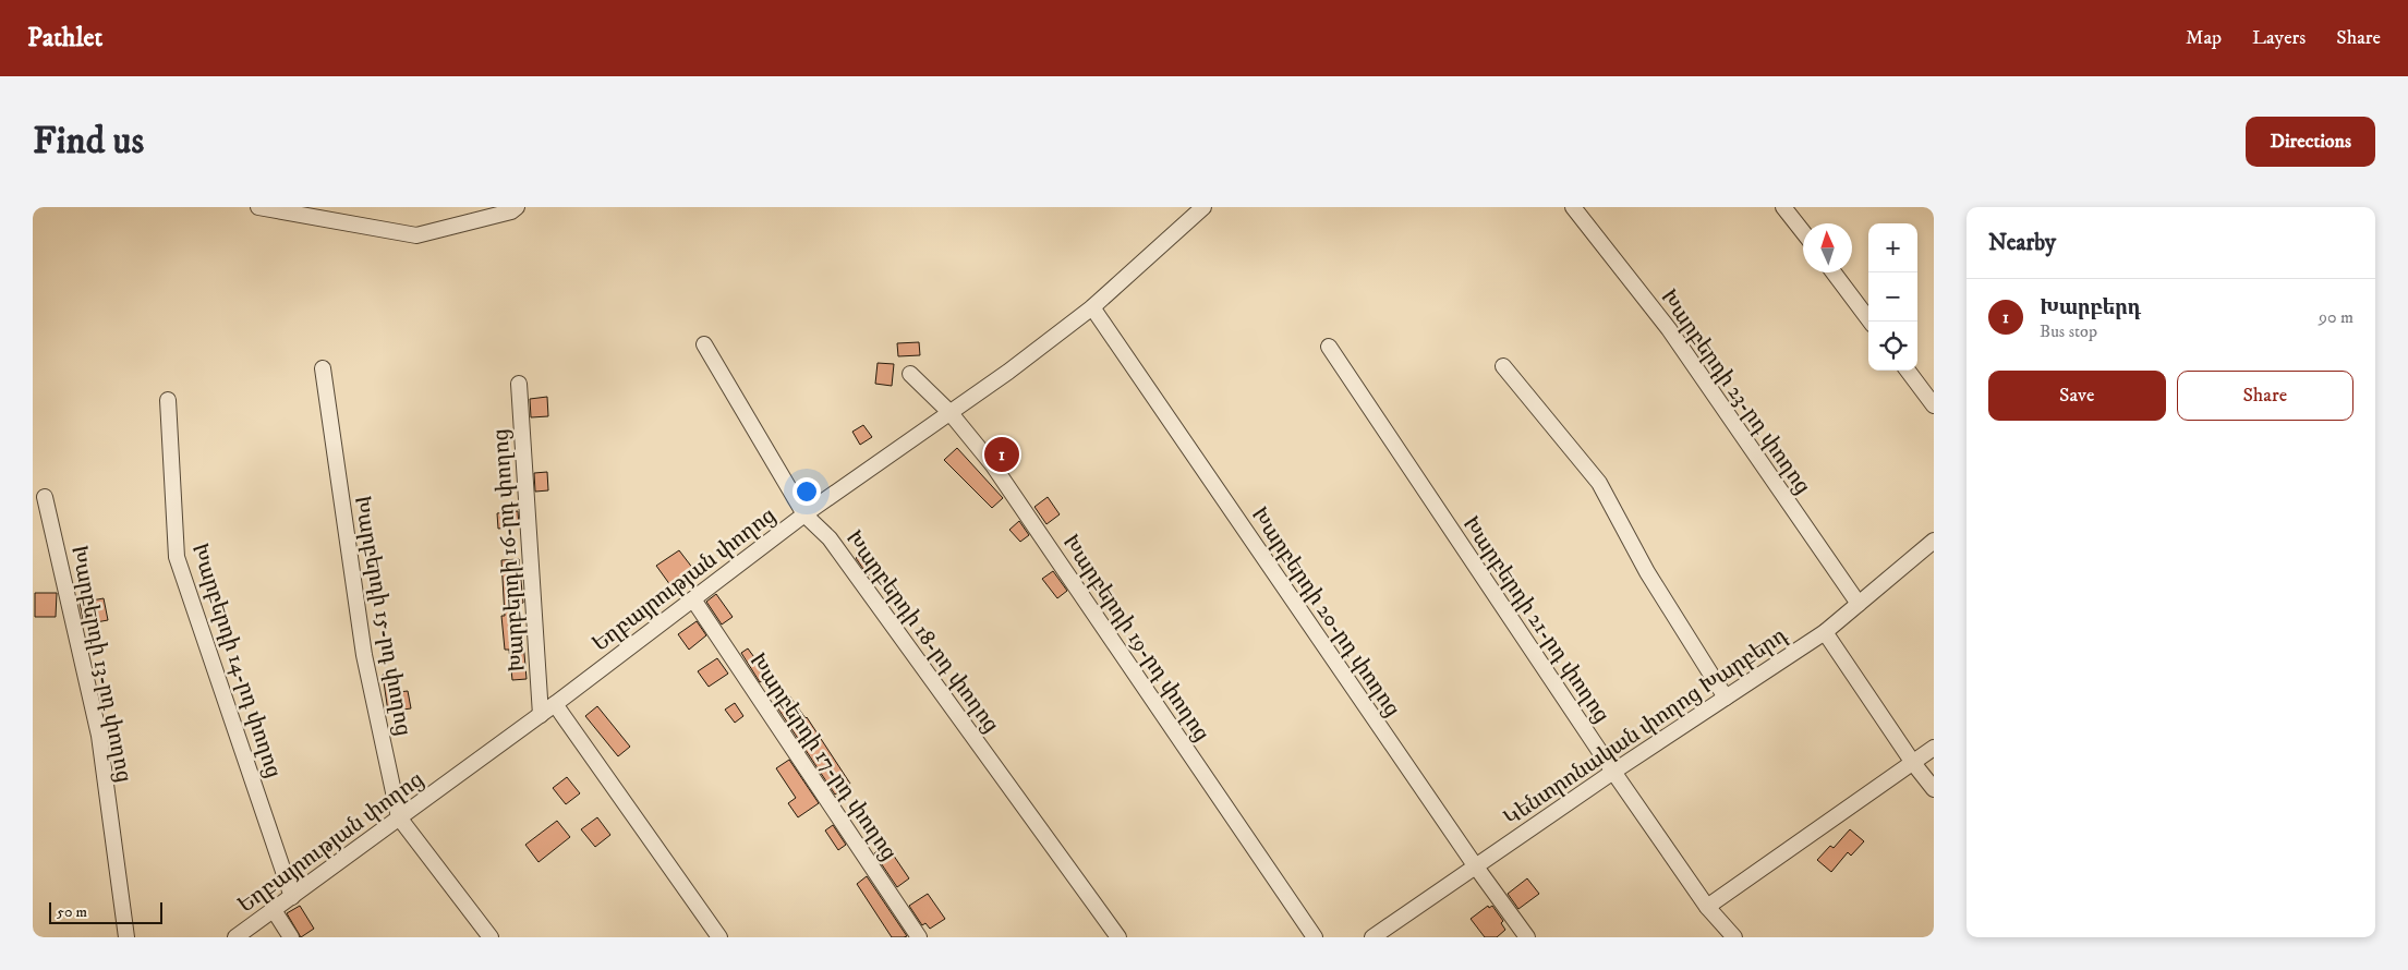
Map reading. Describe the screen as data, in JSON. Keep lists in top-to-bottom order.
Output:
{
  "streets": {
    "street": [
      "Խարբերդի 23-րդ փողոց",
      "Խարբերդի 16-րդ փողոց",
      "Եղբայրության փողոց",
      "Խարբերդի 20-րդ փողոց",
      "Խարբերդի 15-րդ փողոց",
      "Խարբերդի 21-րդ փողոց",
      "Խարբերդի 18-րդ փողոց",
      "Խարբերդի 19-րդ փողոց",
      "Խարբերդի 14-րդ փողոց",
      "Խարբերդի 13-րդ փողոց",
      "Կենտրոնական փողոց Խարբերդ",
      "Խարբերդի 17-րդ փողոց"
    ]
  },
  "crossings": [
    ["Խարբերդի 23-րդ փողոց", "Կենտրոնական փողոց Խարբերդ"],
    ["Խարբերդի 16-րդ փողոց", "Եղբայրության փողոց"],
    ["Եղբայրության փողոց", "Խարբերդի 20-րդ փողոց"],
    ["Եղբայրության փողոց", "Խարբերդի 15-րդ փողոց"],
    ["Եղբայրության փողոց", "Խարբերդի 18-րդ փողոց"],
    ["Եղբայրության փողոց", "Խարբերդի 19-րդ փողոց"],
    ["Եղբայրության փողոց", "Խարբերդի 14-րդ փողոց"],
    ["Եղբայրության փողոց", "Խարբերդի 17-րդ փողոց"],
    ["Խարբերդի 20-րդ փողոց", "Կենտրոնական փողոց Խարբերդ"],
    ["Խարբերդի 21-րդ փողոց", "Կենտրոնական փողոց Խարբերդ"]
  ],
  "scale_bar": "50 m",
  "north": "top",
  "page": {
    "header": "Pathlet",
    "nav": ["Map", "Layers", "Share"],
    "buttons": [
      "Directions",
      ["Save", "Share"]
    ],
    "title": "Find us",
    "heading": "Nearby",
    "map_buttons": ["+", "−"],
    "list": [
      {
        "mark": "1",
        "name": "Խարբերդ",
        "note": "Bus stop",
        "value": "90 m"
      }
    ],
    "pins": "1",
    "scale": "50 m"
  }
}
